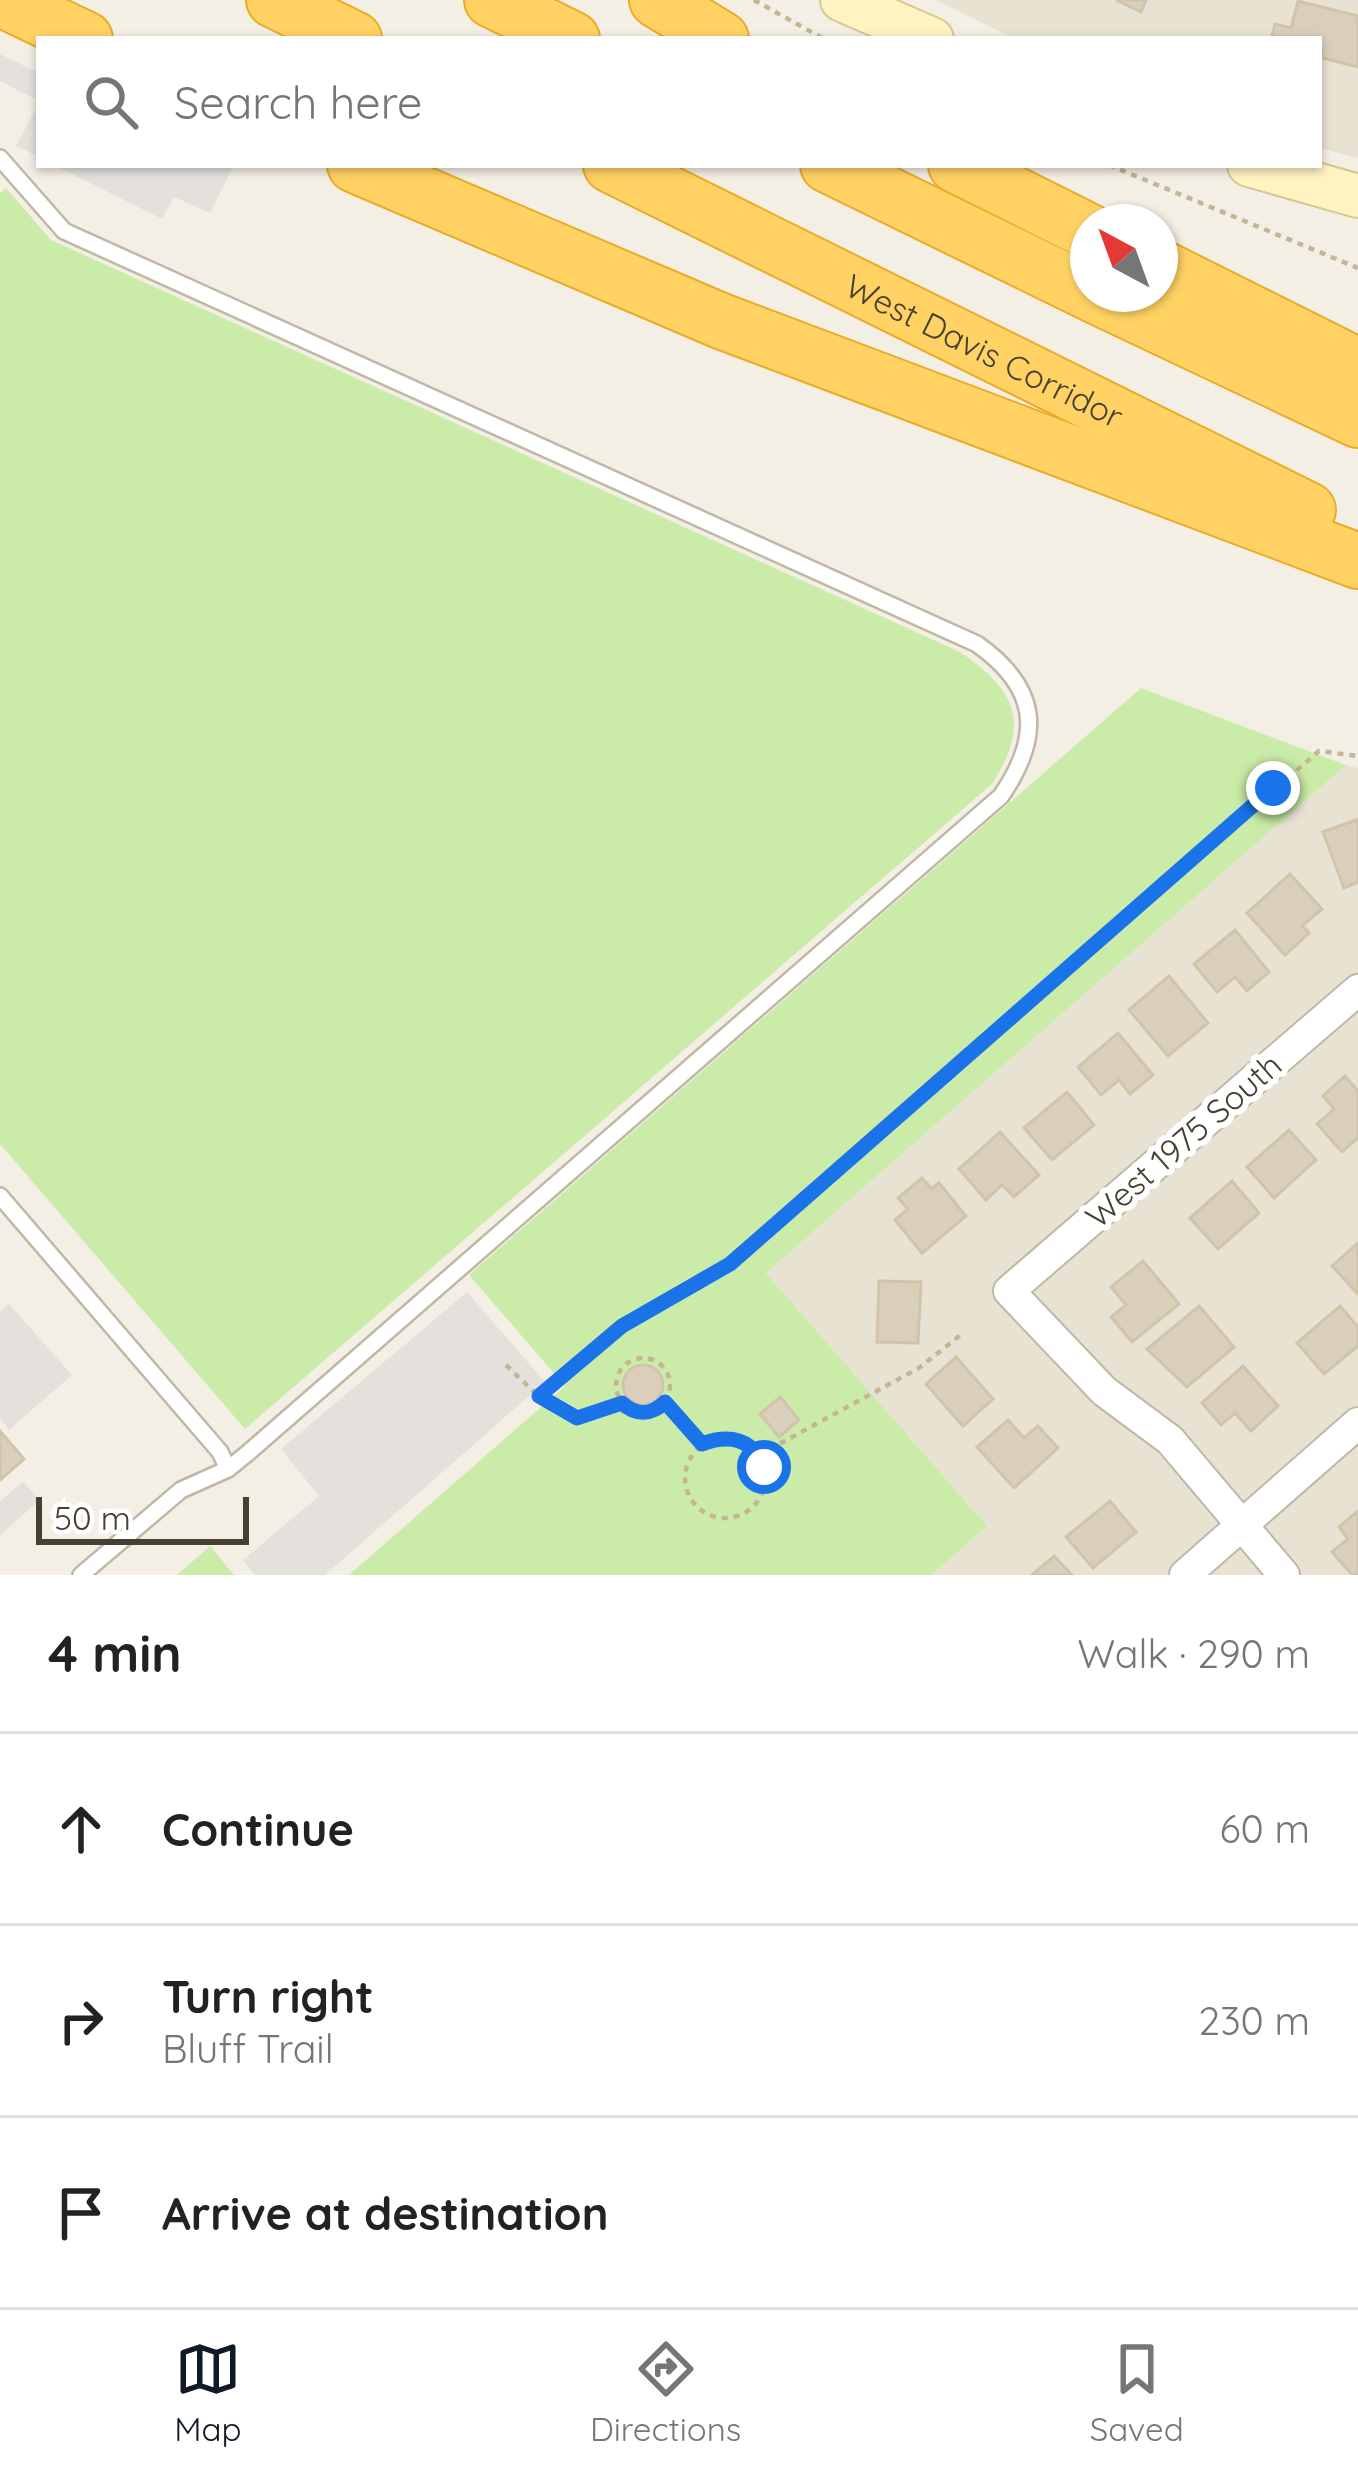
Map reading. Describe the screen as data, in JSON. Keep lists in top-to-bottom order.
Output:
{
  "streets": {
    "highway": ["West Davis Corridor"],
    "street": ["West 1975 South"]
  },
  "scale_bar": "50 m",
  "north": "top left",
  "page": {
    "search": "Search here",
    "scale": "50 m",
    "heading": ["4 min", "Walk · 290 m"],
    "list": [
      ["Continue", "60 m"],
      ["Turn right", "Bluff Trail", "230 m"],
      "Arrive at destination"
    ],
    "nav": ["Map", "Directions", "Saved"]
  }
}
